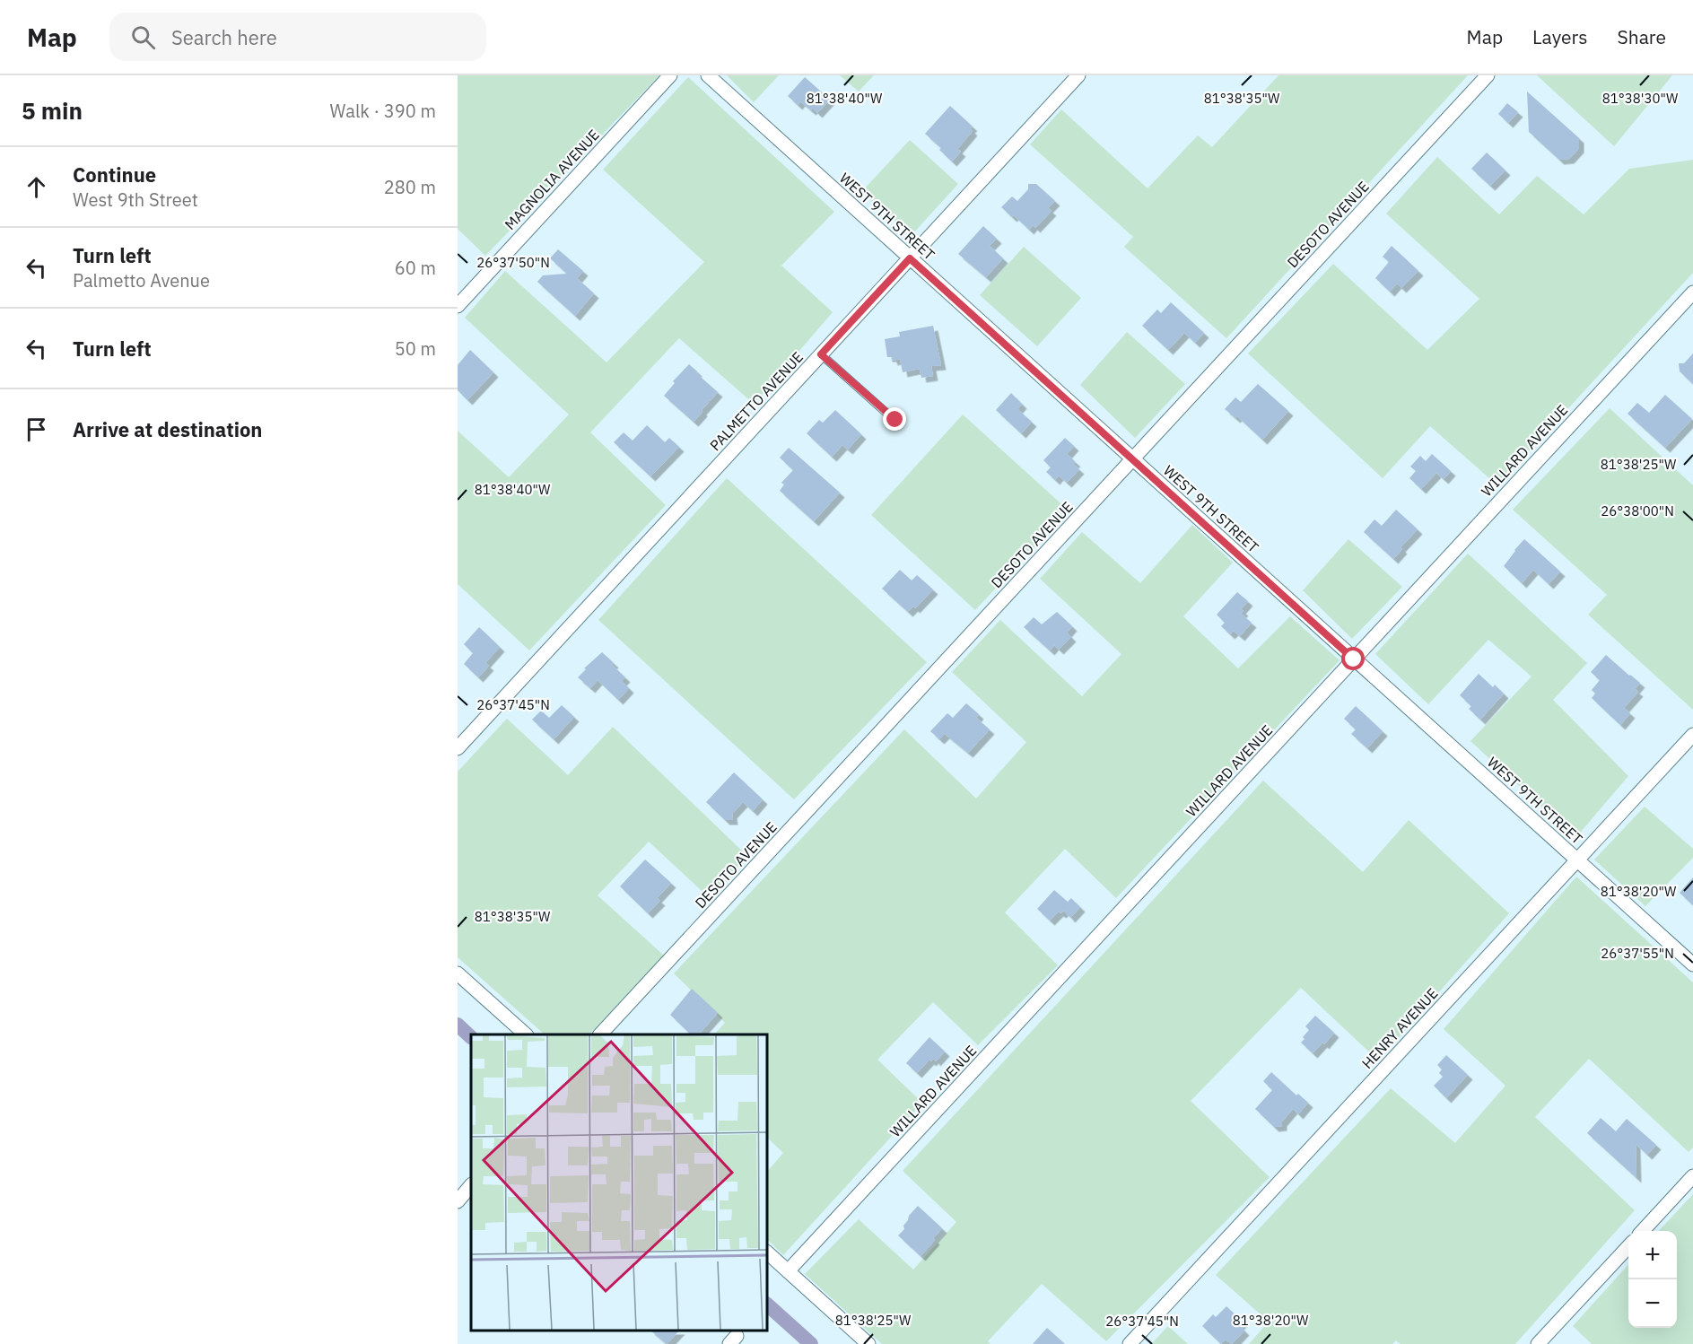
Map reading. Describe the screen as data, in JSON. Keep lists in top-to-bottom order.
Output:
{
  "streets": {
    "street": [
      "MAGNOLIA AVENUE",
      "WEST 9TH STREET",
      "DESOTO AVENUE",
      "PALMETTO AVENUE",
      "WILLARD AVENUE",
      "HENRY AVENUE"
    ]
  },
  "crossings": [
    ["WEST 9TH STREET", "DESOTO AVENUE"],
    ["WEST 9TH STREET", "PALMETTO AVENUE"],
    ["WEST 9TH STREET", "WILLARD AVENUE"],
    ["WEST 9TH STREET", "HENRY AVENUE"]
  ],
  "page": {
    "header": "Map",
    "search": "Search here",
    "nav": ["Map", "Layers", "Share"],
    "heading": ["5 min", "Walk · 390 m"],
    "list": [
      ["Continue", "West 9th Street", "280 m"],
      ["Turn left", "Palmetto Avenue", "60 m"],
      ["Turn left", "50 m"],
      "Arrive at destination"
    ],
    "map_buttons": ["+", "−"]
  },
  "coordinates": [
    "81°38'30\"W",
    "81°38'40\"W",
    "81°38'35\"W",
    "26°37'50\"N",
    "81°38'25\"W",
    "26°38'00\"N",
    "26°37'45\"N",
    "81°38'20\"W",
    "26°37'55\"N"
  ]
}
